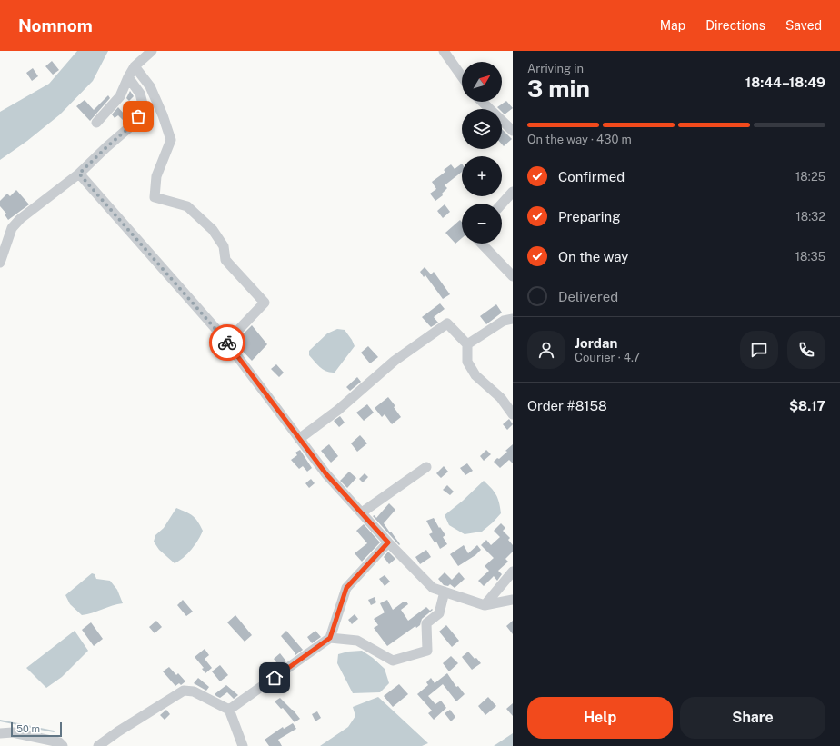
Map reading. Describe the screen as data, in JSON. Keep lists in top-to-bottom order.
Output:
{
  "scale_bar": "50 m",
  "north": "top right",
  "page": {
    "header": "Nomnom",
    "nav": ["Map", "Directions", "Saved"],
    "heading": ["3 min", "Arriving in", "18:44–18:49"],
    "panel": [
      "Jordan",
      "Courier · 4.7",
      "Order #8158",
      "$8.17"
    ],
    "map_buttons": ["+", "−"],
    "bar": "On the way · 430 m",
    "list": [
      ["Confirmed", "18:25"],
      ["Preparing", "18:32"],
      ["On the way", "18:35"],
      "Delivered"
    ],
    "buttons": ["Help", "Share"],
    "scale": "50 m"
  }
}
